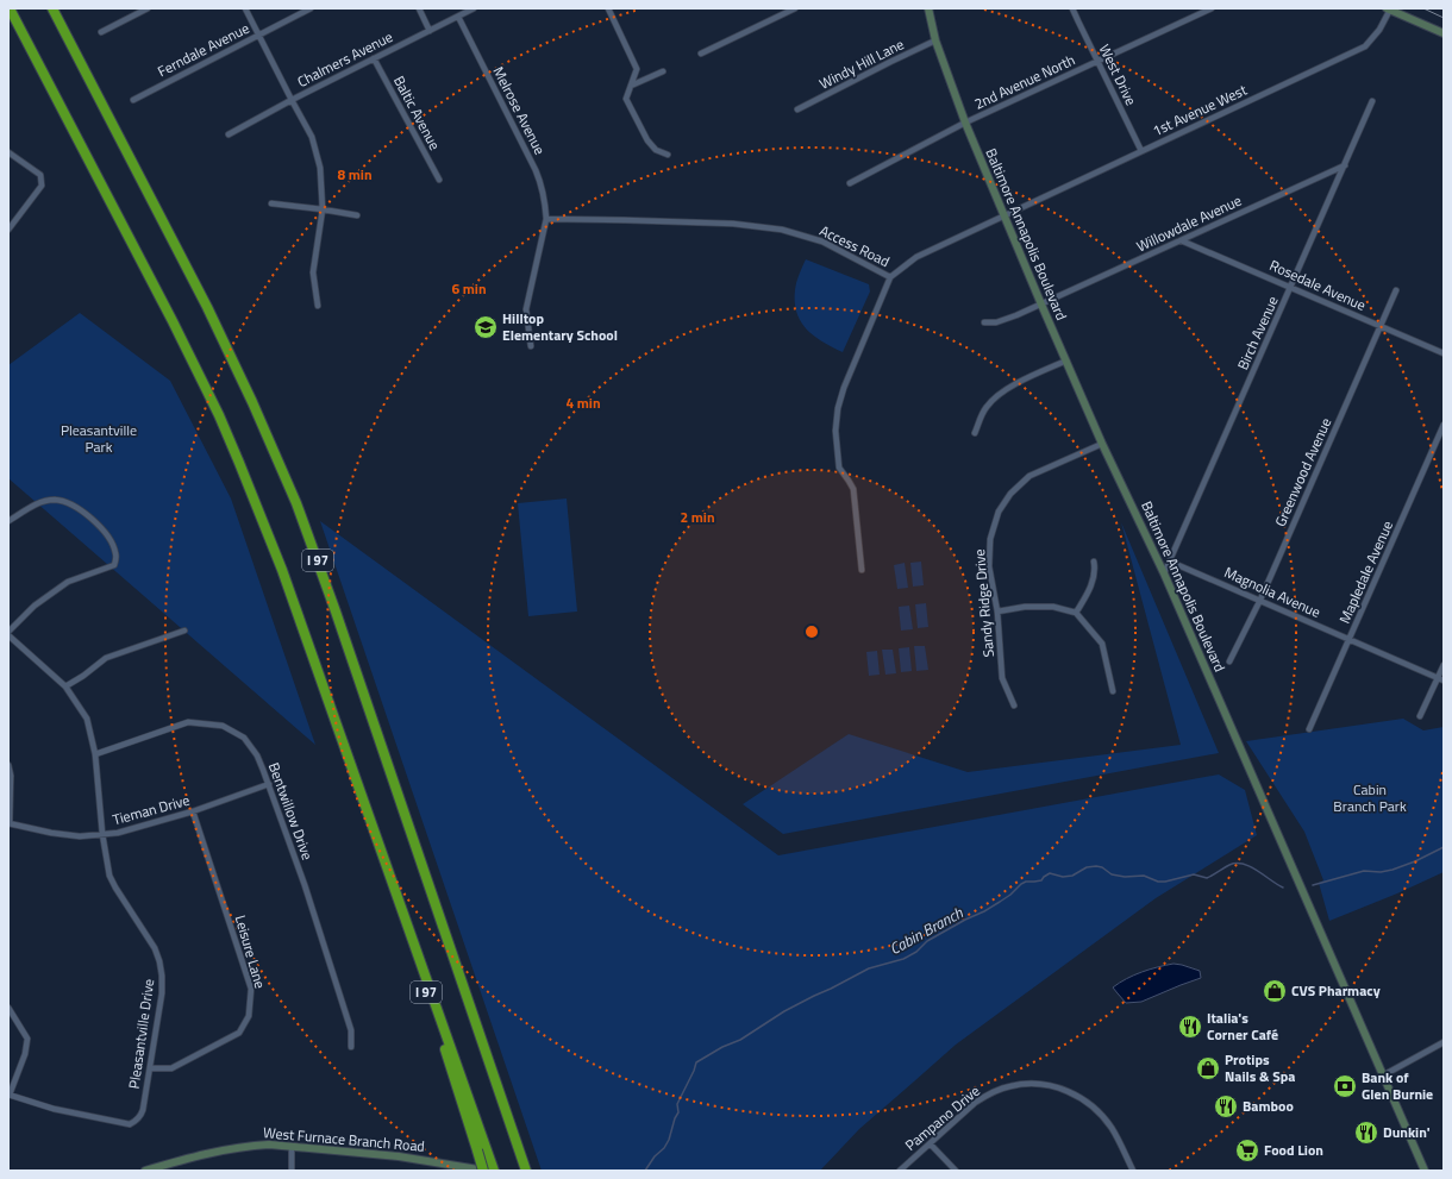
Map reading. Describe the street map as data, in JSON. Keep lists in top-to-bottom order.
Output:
{
  "streets": {
    "highway": ["I 97"],
    "main road": ["Baltimore Annapolis Boulevard", "West Furnace Branch Road"],
    "street": [
      "Ferndale Avenue",
      "Chalmers Avenue",
      "Windy Hill Lane",
      "West Drive",
      "2nd Avenue North",
      "Melrose Avenue",
      "1st Avenue West",
      "Baltic Avenue",
      "Willowdale Avenue",
      "Access Road",
      "Rosedale Avenue",
      "Birch Avenue",
      "Greenwood Avenue",
      "Mapledale Avenue",
      "Magnolia Avenue",
      "Sandy Ridge Drive",
      "Tieman Drive",
      "Bentwillow Drive",
      "Leisure Lane",
      "Pleasantville Drive",
      "Pampano Drive"
    ]
  },
  "crossings": [
    ["Chalmers Avenue", "Melrose Avenue"],
    ["Chalmers Avenue", "Baltic Avenue"],
    ["Windy Hill Lane", "Baltimore Annapolis Boulevard"],
    ["West Drive", "2nd Avenue North"],
    ["West Drive", "1st Avenue West"],
    ["2nd Avenue North", "Baltimore Annapolis Boulevard"],
    ["Melrose Avenue", "Access Road"],
    ["1st Avenue West", "Baltimore Annapolis Boulevard"],
    ["1st Avenue West", "Access Road"],
    ["Willowdale Avenue", "Baltimore Annapolis Boulevard"],
    ["Willowdale Avenue", "Rosedale Avenue"],
    ["Willowdale Avenue", "Birch Avenue"],
    ["Baltimore Annapolis Boulevard", "Birch Avenue"],
    ["Baltimore Annapolis Boulevard", "Sandy Ridge Drive"],
    ["Rosedale Avenue", "Birch Avenue"],
    ["Rosedale Avenue", "Greenwood Avenue"],
    ["Birch Avenue", "Magnolia Avenue"],
    ["Greenwood Avenue", "Magnolia Avenue"],
    ["I 97", "West Furnace Branch Road"],
    ["Mapledale Avenue", "Magnolia Avenue"],
    ["Tieman Drive", "Bentwillow Drive"],
    ["Tieman Drive", "Leisure Lane"],
    ["Tieman Drive", "Pleasantville Drive"],
    ["Bentwillow Drive", "Pleasantville Drive"],
    ["Leisure Lane", "Pleasantville Drive"]
  ],
  "water": ["Cabin Branch"],
  "parks": ["Pleasantville Park", "Cabin Branch Park"],
  "places": {
    "school or university": ["Hilltop Elementary School"],
    "shop": ["CVS Pharmacy", "Protips Nails & Spa"],
    "restaurant": ["Italia's Corner Café", "Bamboo", "Dunkin'"],
    "bank": ["Bank of Glen Burnie"],
    "supermarket": ["Food Lion"]
  },
  "rings": [
    "8 min",
    "6 min",
    "4 min",
    "2 min"
  ]
}
